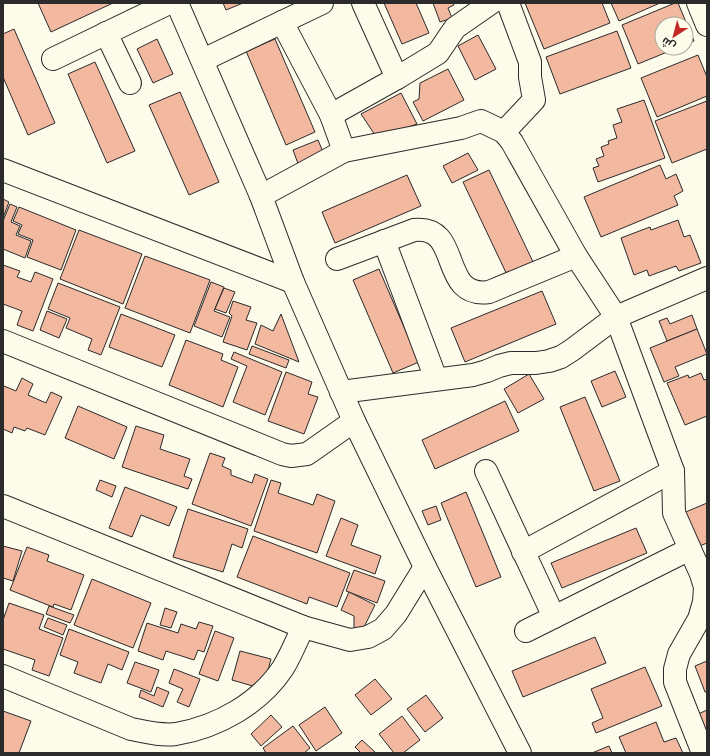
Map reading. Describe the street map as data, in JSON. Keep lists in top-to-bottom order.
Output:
{
  "north": "bottom left"
}
